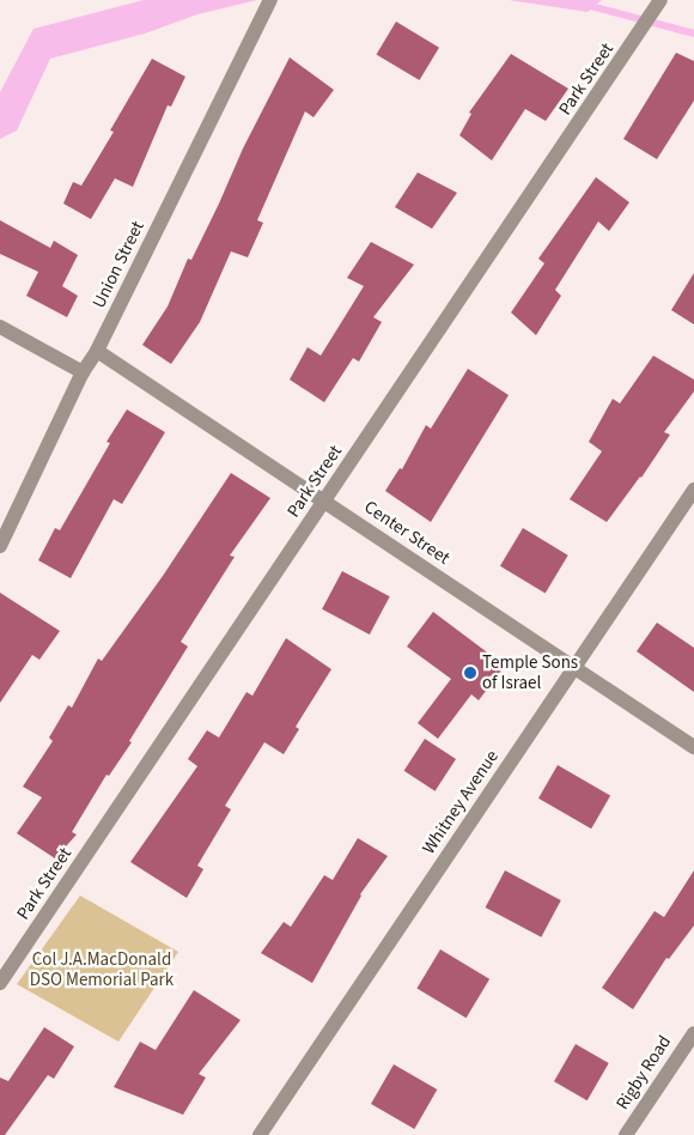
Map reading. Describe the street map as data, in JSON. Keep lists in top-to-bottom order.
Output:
{
  "streets": {
    "street": [
      "Park Street",
      "Union Street",
      "Center Street",
      "Whitney Avenue",
      "Rigby Road"
    ]
  },
  "crossings": [
    ["Park Street", "Center Street"],
    ["Union Street", "Center Street"],
    ["Center Street", "Whitney Avenue"]
  ],
  "parks": ["Col J.A.MacDonald DSO Memorial Park"],
  "places": ["Temple Sons of Israel"]
}
